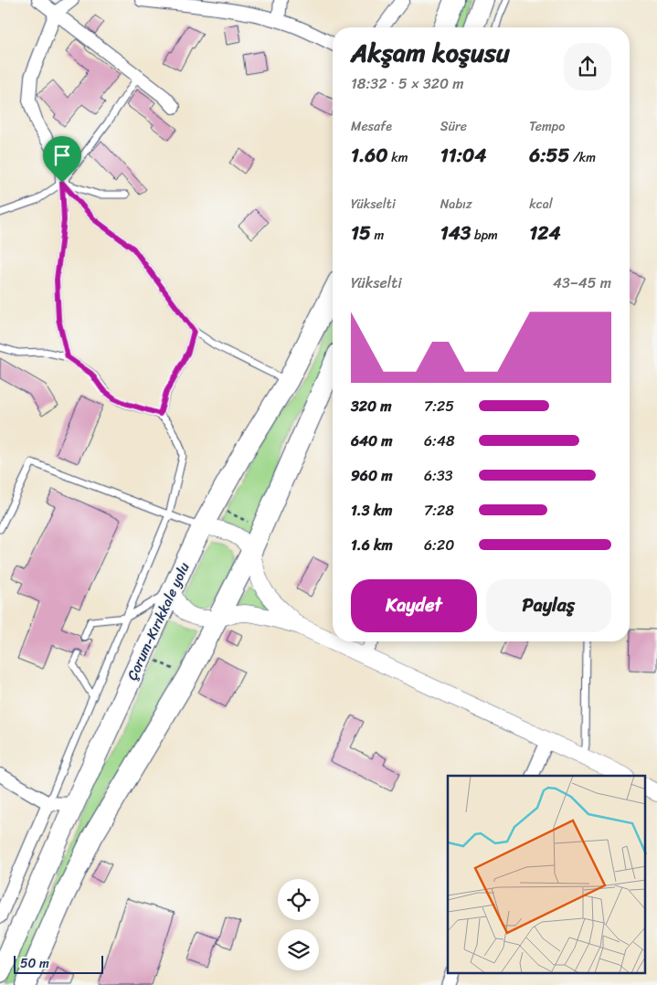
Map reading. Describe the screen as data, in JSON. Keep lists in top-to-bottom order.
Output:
{
  "streets": {
    "highway": ["Çorum-Kırıkkale yolu"]
  },
  "scale_bar": "50 m",
  "page": {
    "heading": ["Akşam koşusu", "18:32 · 5 × 320 m"],
    "stats": [
      ["Mesafe", "1.60 km"],
      ["Süre", "11:04"],
      ["Tempo", "6:55 /km"],
      ["Yükselti", "15 m"],
      ["Nabız", "143 bpm"],
      ["kcal", "124"]
    ],
    "chart": ["Yükselti", "43–45 m"],
    "list": [
      {
        "name": "320 m",
        "note": "7:25"
      },
      {
        "name": "640 m",
        "note": "6:48"
      },
      {
        "name": "960 m",
        "note": "6:33"
      },
      {
        "name": "1.3 km",
        "note": "7:28"
      },
      {
        "name": "1.6 km",
        "note": "6:20"
      }
    ],
    "buttons": ["Kaydet", "Paylaş"],
    "scale": "50 m"
  }
}
